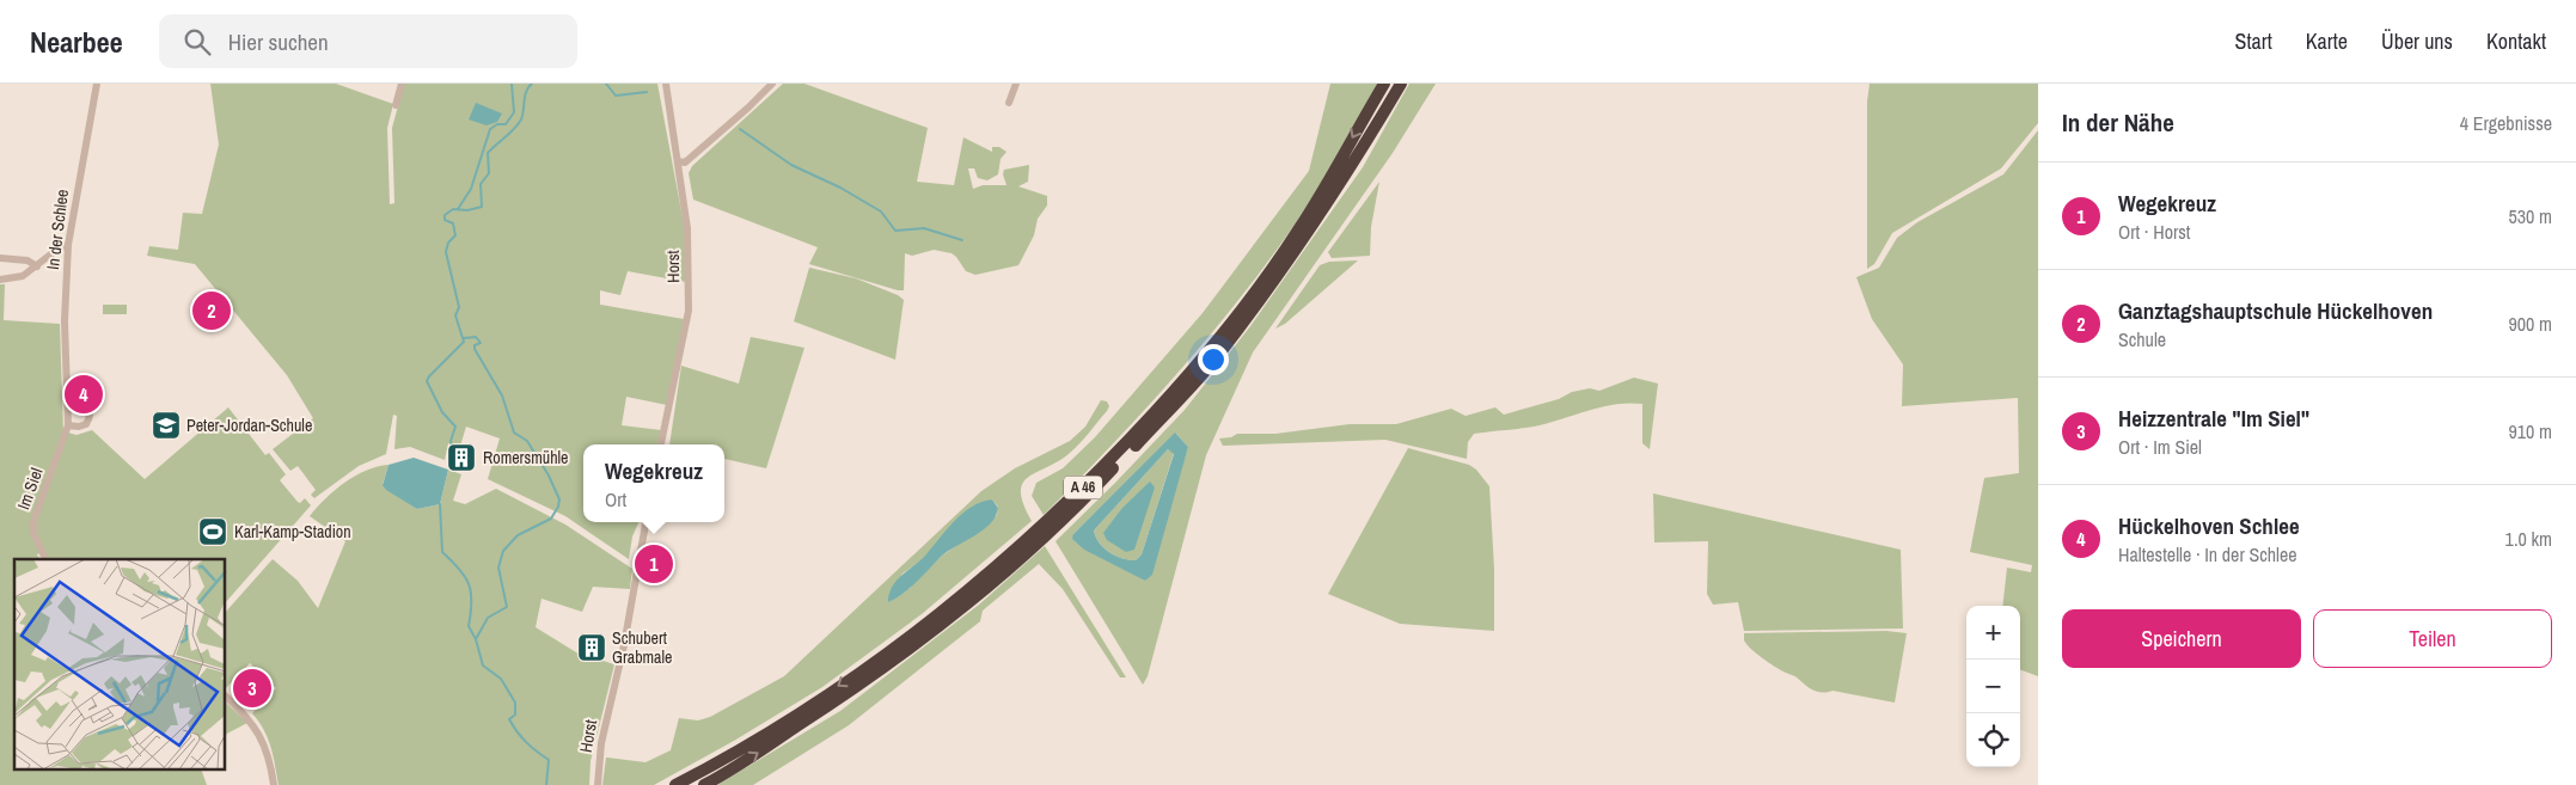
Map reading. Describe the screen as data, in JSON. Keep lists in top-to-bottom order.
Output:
{
  "streets": {
    "highway": ["A 46"],
    "street": ["In der Schlee", "Horst", "Im Siel"]
  },
  "crossings": [
    ["In der Schlee", "Im Siel"]
  ],
  "places": {
    "school or university": ["Peter-Jordan-Schule"],
    "building": ["Romersmühle", "Schubert Grabmale"],
    "sports": ["Karl-Kamp-Stadion"]
  },
  "page": {
    "header": "Nearbee",
    "search": "Hier suchen",
    "nav": [
      "Start",
      "Karte",
      "Über uns",
      "Kontakt"
    ],
    "heading": ["In der Nähe", "4 Ergebnisse"],
    "list": [
      {
        "mark": "1",
        "name": "Wegekreuz",
        "note": "Ort · Horst",
        "value": "530 m"
      },
      {
        "mark": "2",
        "name": "Ganztagshauptschule Hückelhoven",
        "note": "Schule",
        "value": "900 m"
      },
      {
        "mark": "3",
        "name": "Heizzentrale \"Im Siel\"",
        "note": "Ort · Im Siel",
        "value": "910 m"
      },
      {
        "mark": "4",
        "name": "Hückelhoven Schlee",
        "note": "Haltestelle · In der Schlee",
        "value": "1.0 km"
      }
    ],
    "pins": [
      "2",
      "4",
      "1",
      "3"
    ],
    "popup": ["Wegekreuz", "Ort"],
    "buttons": ["Speichern", "Teilen"],
    "map_buttons": ["+", "−"]
  }
}
